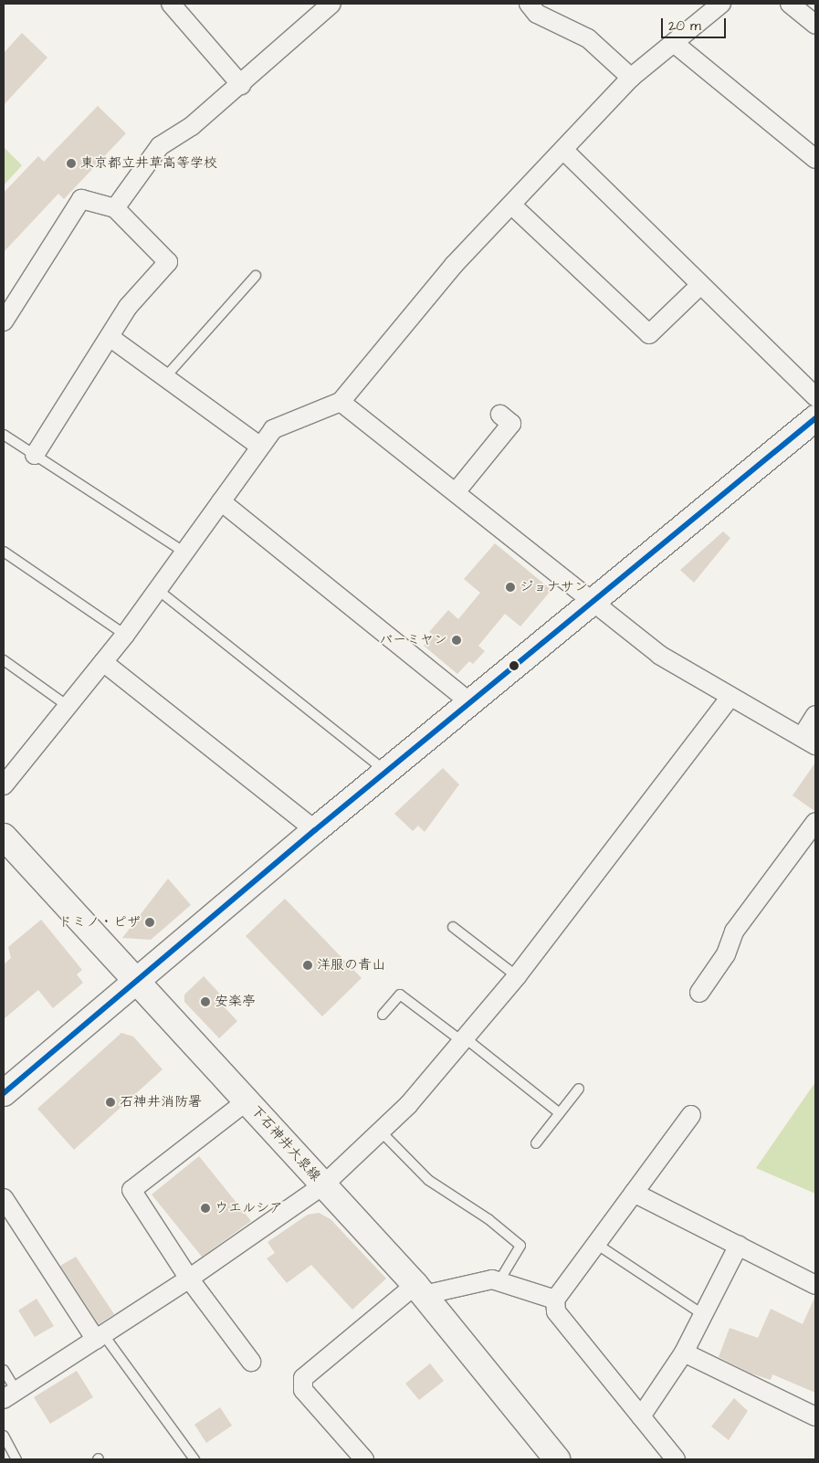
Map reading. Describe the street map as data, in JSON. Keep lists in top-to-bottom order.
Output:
{
  "streets": {
    "main road": ["下石神井大泉線"]
  },
  "places": [
    "東京都立井草高等学校",
    "ジョナサン",
    "バーミヤン",
    "ドミノ・ピザ",
    "洋服の青山",
    "安楽亭",
    "石神井消防署",
    "ウエルシア"
  ],
  "scale_bar": "20 m"
}
